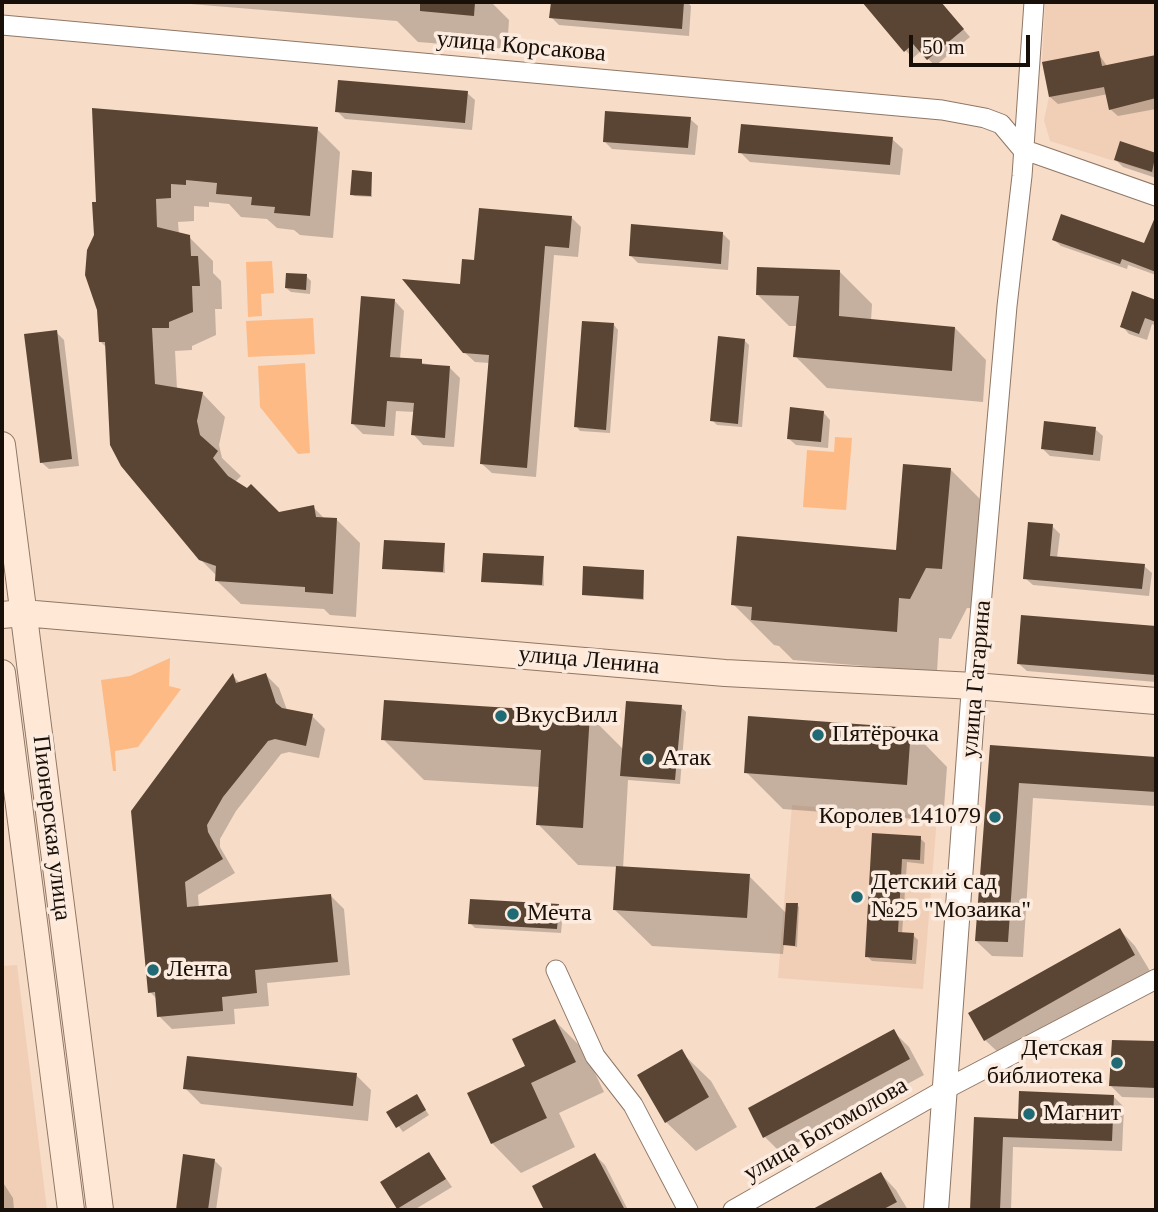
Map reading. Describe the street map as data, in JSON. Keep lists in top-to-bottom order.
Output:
{
  "streets": {
    "main road": ["улица Ленина", "Пионерская улица"],
    "street": ["улица Корсакова", "улица Гагарина", "улица Богомолова"]
  },
  "crossings": [
    ["улица Корсакова", "улица Гагарина"],
    ["улица Ленина", "улица Гагарина"],
    ["улица Ленина", "Пионерская улица"],
    ["улица Гагарина", "улица Богомолова"]
  ],
  "places": [
    "ВкусВилл",
    "Пятёрочка",
    "Атак",
    "Королев 141079",
    "Детский сад №25 \"Мозаика\"",
    "Мечта",
    "Лента",
    "Детская библиотека",
    "Магнит"
  ],
  "scale_bar": "50 m"
}
